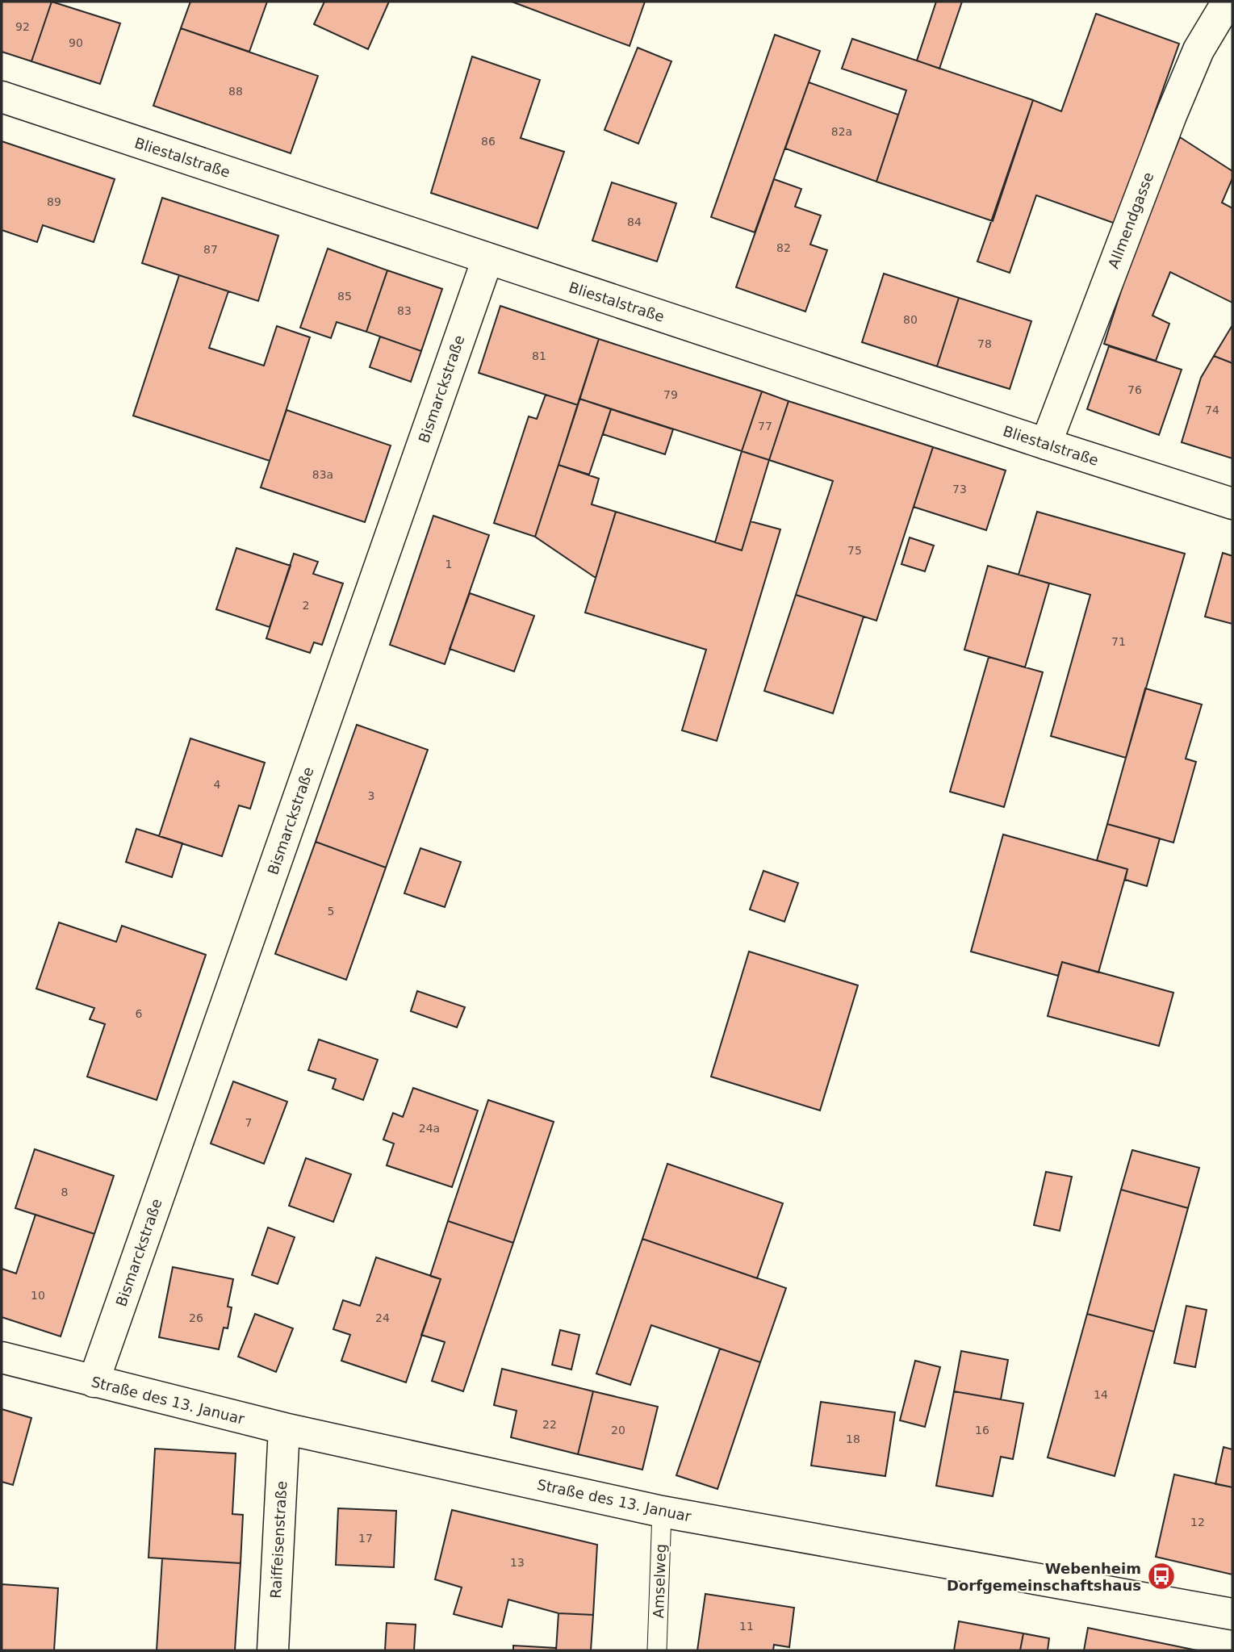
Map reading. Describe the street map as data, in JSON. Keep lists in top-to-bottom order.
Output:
{
  "streets": {
    "street": [
      "Bliestalstraße",
      "Allmendgasse",
      "Bismarckstraße",
      "Straße des 13. Januar",
      "Raiffeisenstraße"
    ],
    "lane": ["Amselweg"]
  },
  "crossings": [
    ["Bliestalstraße", "Allmendgasse"],
    ["Bliestalstraße", "Bismarckstraße"],
    ["Bismarckstraße", "Straße des 13. Januar"],
    ["Straße des 13. Januar", "Raiffeisenstraße"],
    ["Straße des 13. Januar", "Amselweg"]
  ],
  "places": {
    "bus stop": ["Webenheim Dorfgemeinschaftshaus"]
  },
  "house_numbers": [
    "92",
    "90",
    "88",
    "82a",
    "86",
    "89",
    "84",
    "82",
    "87",
    "85",
    "83",
    "80",
    "78",
    "81",
    "76",
    "79",
    "74",
    "77",
    "83a",
    "73",
    "75",
    "1",
    "2",
    "71",
    "4",
    "3",
    "5",
    "6",
    "7",
    "24a",
    "8",
    "10",
    "26",
    "24",
    "14",
    "22",
    "20",
    "16",
    "18",
    "12",
    "17",
    "13",
    "11"
  ]
}
